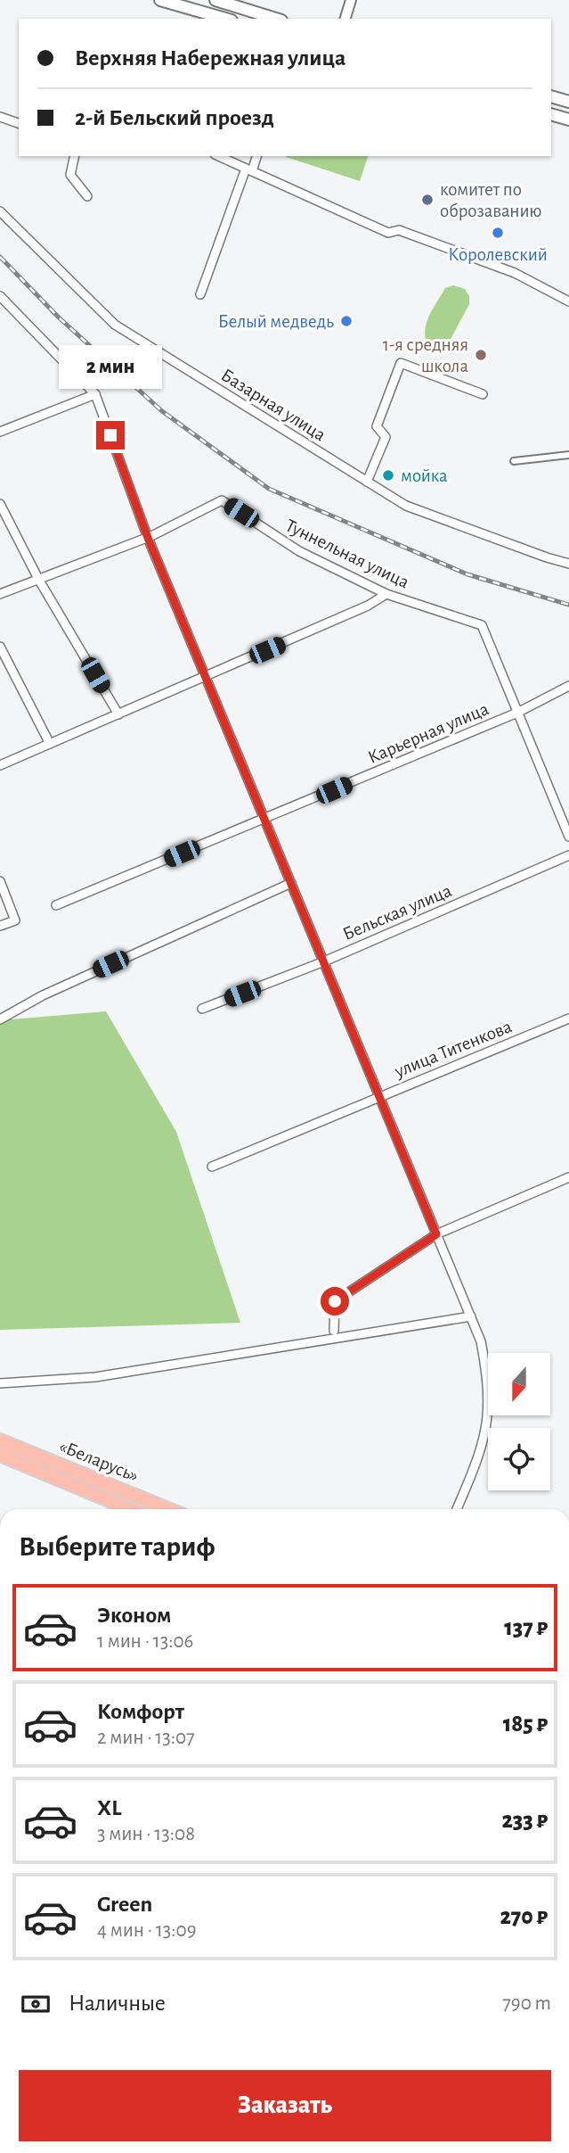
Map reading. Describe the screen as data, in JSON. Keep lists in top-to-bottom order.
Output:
{
  "streets": {
    "highway": ["«Беларусь»"],
    "street": [
      "Базарная улица",
      "Туннельная улица",
      "Карьерная улица",
      "Бельская улица",
      "улица Титенкова"
    ]
  },
  "crossings": [
    ["Туннельная улица", "Карьерная улица"]
  ],
  "places": [
    "комитет по оброзаванию",
    "Королевский",
    "Белый медведь",
    "1-я средняя школа",
    "мойка"
  ],
  "north": "bottom",
  "page": {
    "banner": ["Верхняя Набережная улица", "2-й Бельский проезд"],
    "bubble": "2 мин",
    "heading": "Выберите тариф",
    "list": [
      {
        "name": "Эконом",
        "note": "1 мин · 13:06",
        "value": "137 ₽"
      },
      {
        "name": "Комфорт",
        "note": "2 мин · 13:07",
        "value": "185 ₽"
      },
      {
        "name": "XL",
        "note": "3 мин · 13:08",
        "value": "233 ₽"
      },
      {
        "name": "Green",
        "note": "4 мин · 13:09",
        "value": "270 ₽"
      }
    ],
    "pay": ["Наличные", "790 m"],
    "buttons": "Заказать"
  }
}
